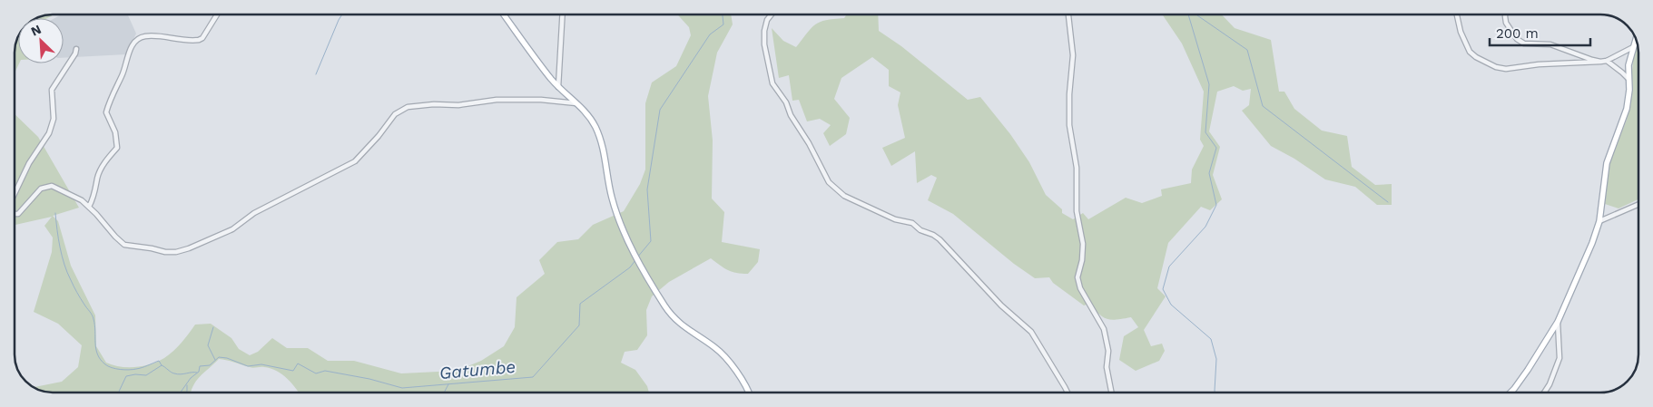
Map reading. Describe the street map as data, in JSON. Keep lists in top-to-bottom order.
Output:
{
  "water": ["Gatumbe"],
  "scale_bar": "200 m",
  "north": "top left"
}
